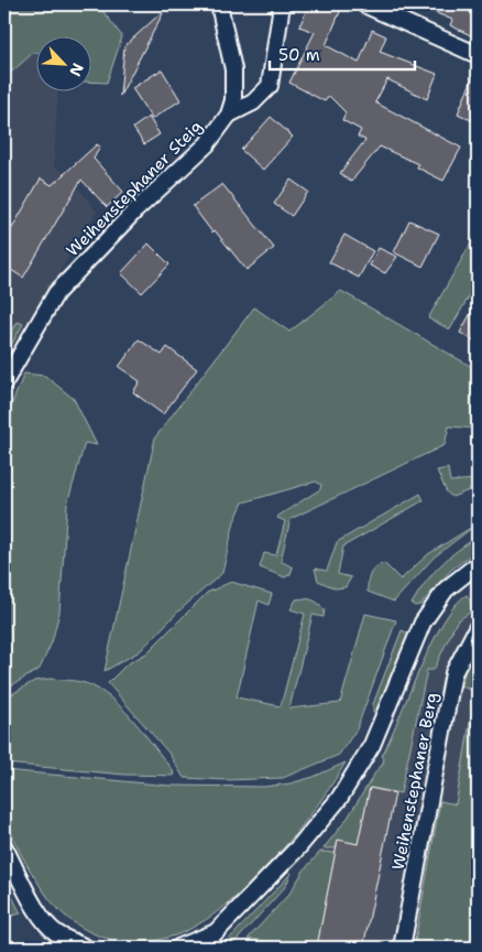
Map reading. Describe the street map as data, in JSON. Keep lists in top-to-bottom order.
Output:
{
  "streets": {
    "street": ["Weihenstephaner Steig", "Weihenstephaner Berg"]
  },
  "scale_bar": "50 m",
  "north": "bottom right"
}
